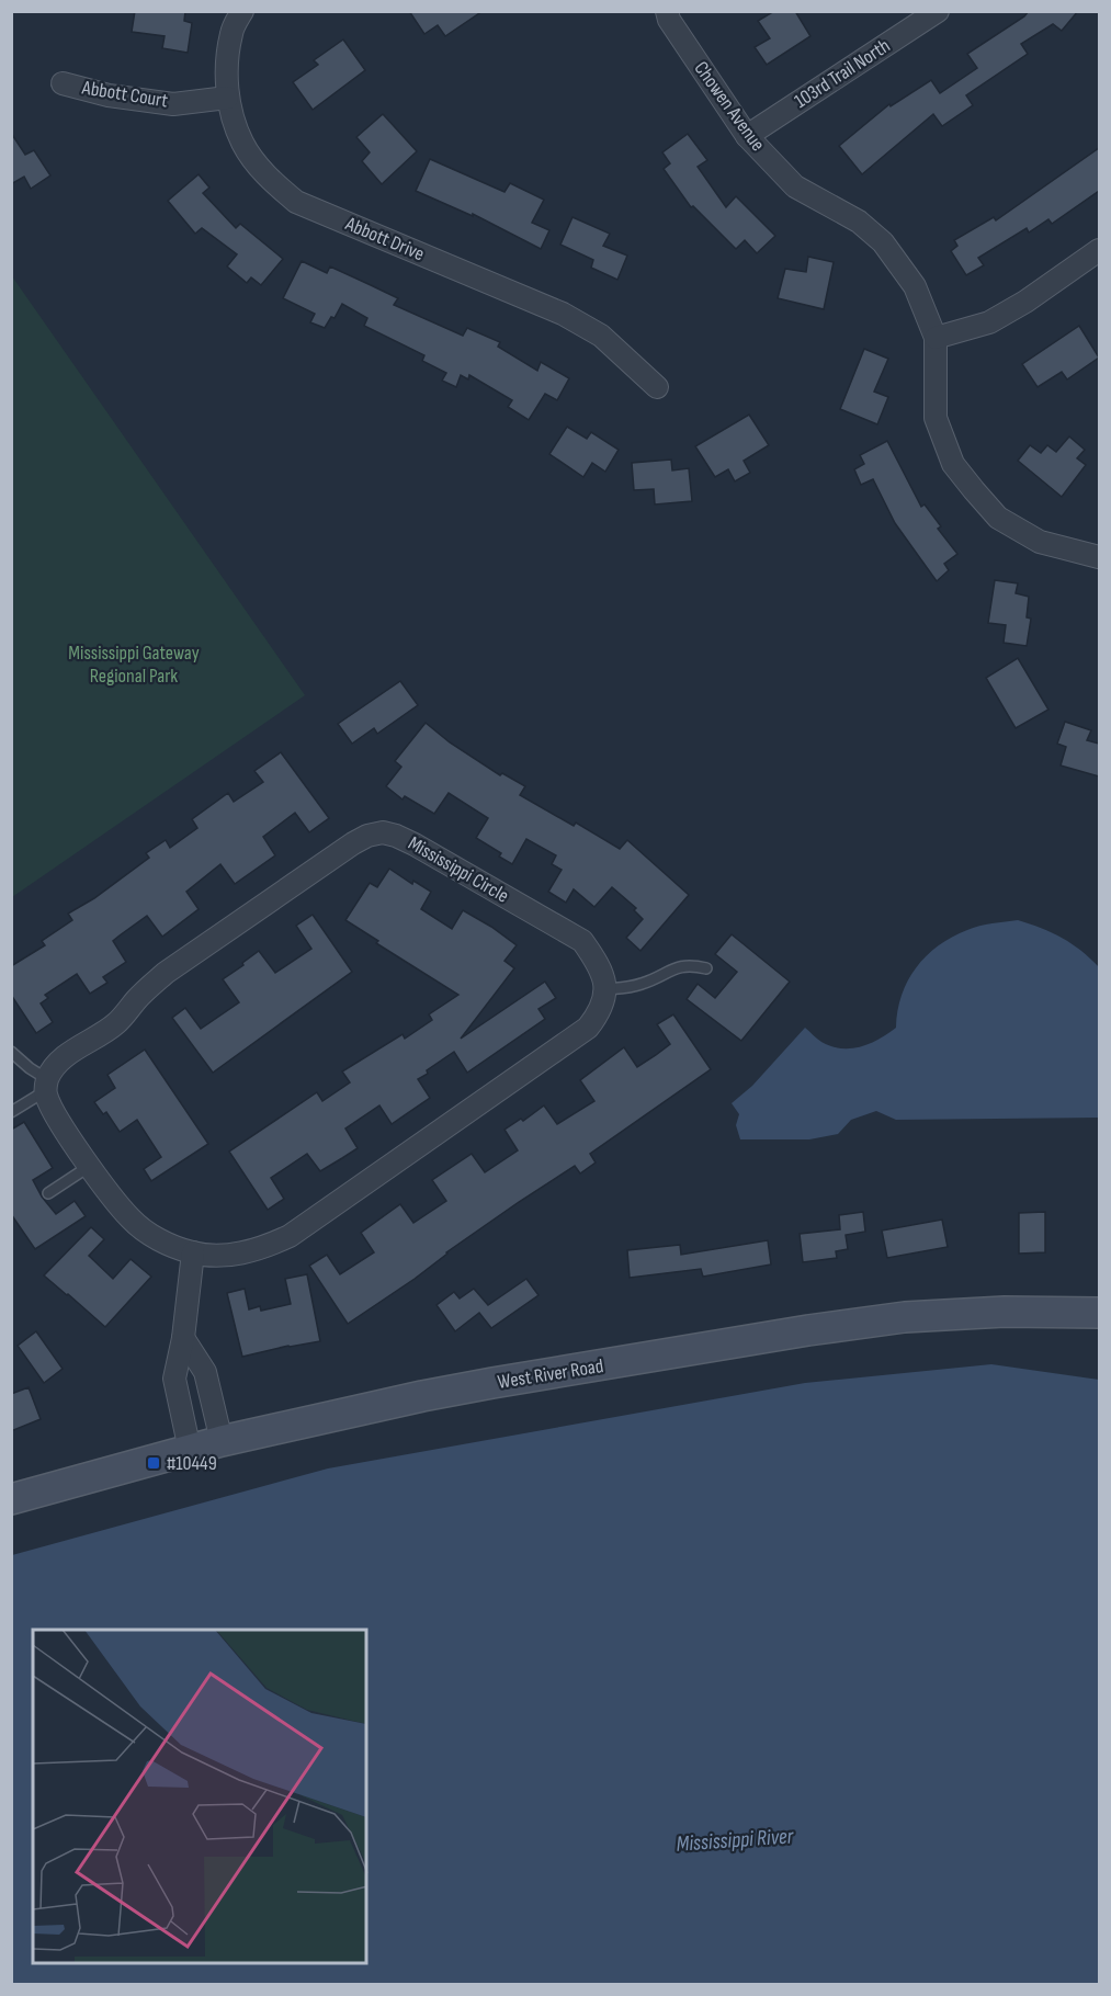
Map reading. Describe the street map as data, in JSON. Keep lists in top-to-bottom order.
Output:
{
  "streets": {
    "street": [
      "103rd Trail North",
      "Abbott Court",
      "Chowen Avenue",
      "Abbott Drive",
      "Mississippi Circle",
      "West River Road"
    ]
  },
  "crossings": [
    ["103rd Trail North", "Chowen Avenue"],
    ["Abbott Court", "Abbott Drive"]
  ],
  "water": ["Mississippi River"],
  "parks": ["Mississippi Gateway Regional Park"],
  "places": {
    "transit": ["#10449"]
  }
}
